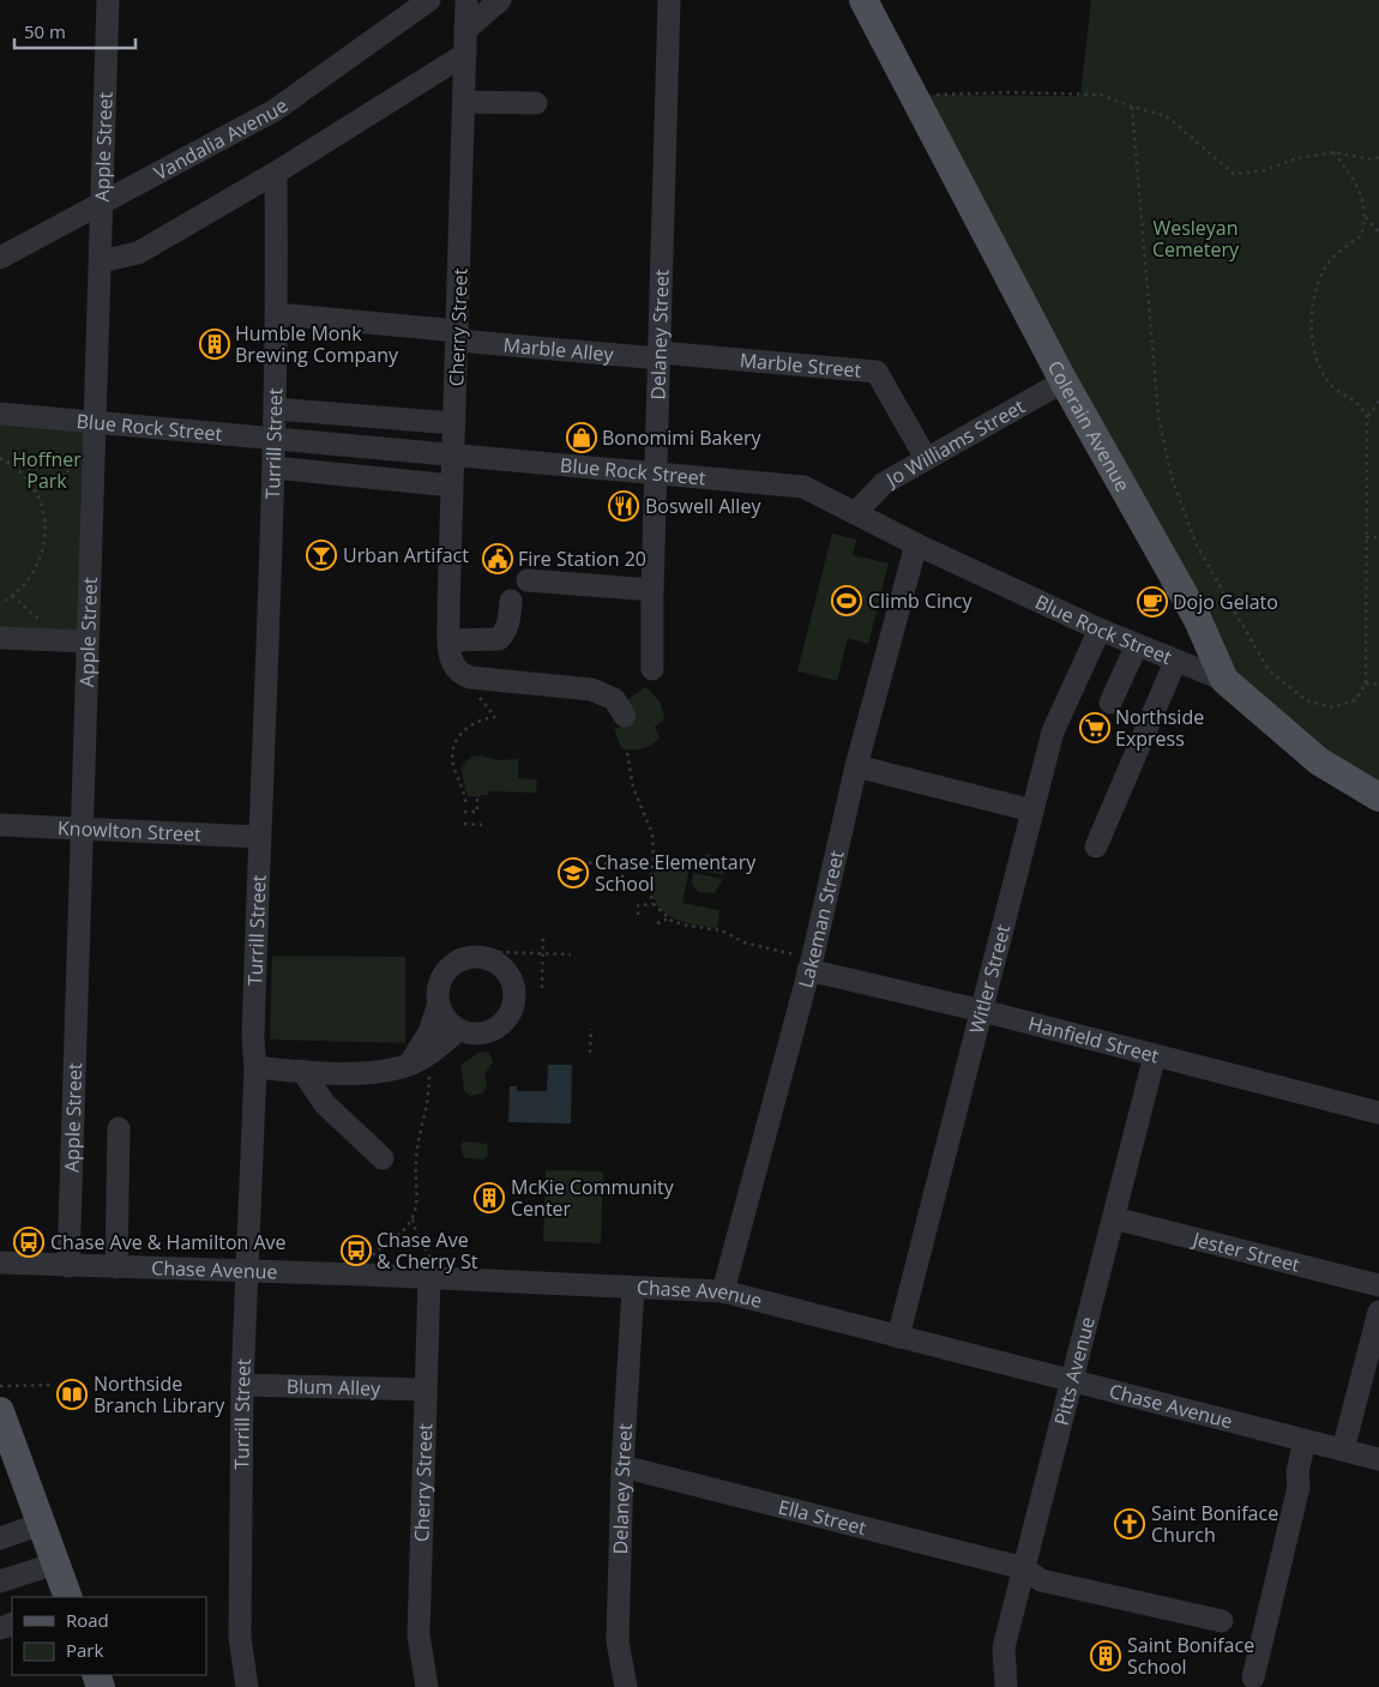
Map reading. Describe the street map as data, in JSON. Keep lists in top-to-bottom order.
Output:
{
  "streets": {
    "main road": ["Colerain Avenue"],
    "street": [
      "Vandalia Avenue",
      "Apple Street",
      "Cherry Street",
      "Delaney Street",
      "Marble Alley",
      "Marble Street",
      "Blue Rock Street",
      "Jo Williams Street",
      "Turrill Street",
      "Knowlton Street",
      "Lakeman Street",
      "Witler Street",
      "Hanfield Street",
      "Jester Street",
      "Chase Avenue",
      "Pitts Avenue",
      "Blum Alley",
      "Ella Street"
    ]
  },
  "crossings": [
    ["Vandalia Avenue", "Apple Street"],
    ["Apple Street", "Blue Rock Street"],
    ["Apple Street", "Knowlton Street"],
    ["Apple Street", "Chase Avenue"],
    ["Cherry Street", "Marble Alley"],
    ["Cherry Street", "Blue Rock Street"],
    ["Cherry Street", "Chase Avenue"],
    ["Cherry Street", "Blum Alley"],
    ["Delaney Street", "Marble Alley"],
    ["Delaney Street", "Marble Street"],
    ["Delaney Street", "Blue Rock Street"],
    ["Delaney Street", "Chase Avenue"],
    ["Delaney Street", "Ella Street"],
    ["Marble Alley", "Marble Street"],
    ["Marble Alley", "Turrill Street"],
    ["Marble Street", "Jo Williams Street"],
    ["Colerain Avenue", "Blue Rock Street"],
    ["Colerain Avenue", "Jo Williams Street"],
    ["Blue Rock Street", "Jo Williams Street"],
    ["Blue Rock Street", "Turrill Street"],
    ["Blue Rock Street", "Lakeman Street"],
    ["Blue Rock Street", "Witler Street"],
    ["Turrill Street", "Knowlton Street"],
    ["Turrill Street", "Chase Avenue"],
    ["Turrill Street", "Blum Alley"],
    ["Lakeman Street", "Hanfield Street"],
    ["Lakeman Street", "Chase Avenue"],
    ["Witler Street", "Hanfield Street"],
    ["Witler Street", "Chase Avenue"],
    ["Hanfield Street", "Pitts Avenue"],
    ["Jester Street", "Pitts Avenue"],
    ["Chase Avenue", "Pitts Avenue"],
    ["Pitts Avenue", "Ella Street"]
  ],
  "parks": ["Wesleyan Cemetery", "Hoffner Park"],
  "places": {
    "building": ["Humble Monk Brewing Company", "McKie Community Center", "Saint Boniface School"],
    "shop": ["Bonomimi Bakery"],
    "restaurant": ["Boswell Alley"],
    "bar": ["Urban Artifact"],
    "public building": ["Fire Station 20"],
    "sports": ["Climb Cincy"],
    "cafe": ["Dojo Gelato"],
    "supermarket": ["Northside Express"],
    "school or university": ["Chase Elementary School"],
    "bus stop": ["Chase Ave & Hamilton Ave", "Chase Ave & Cherry St"],
    "library": ["Northside Branch Library"],
    "church": ["Saint Boniface Church"]
  },
  "legend": ["Road", "Park"],
  "scale_bar": "50 m"
}
